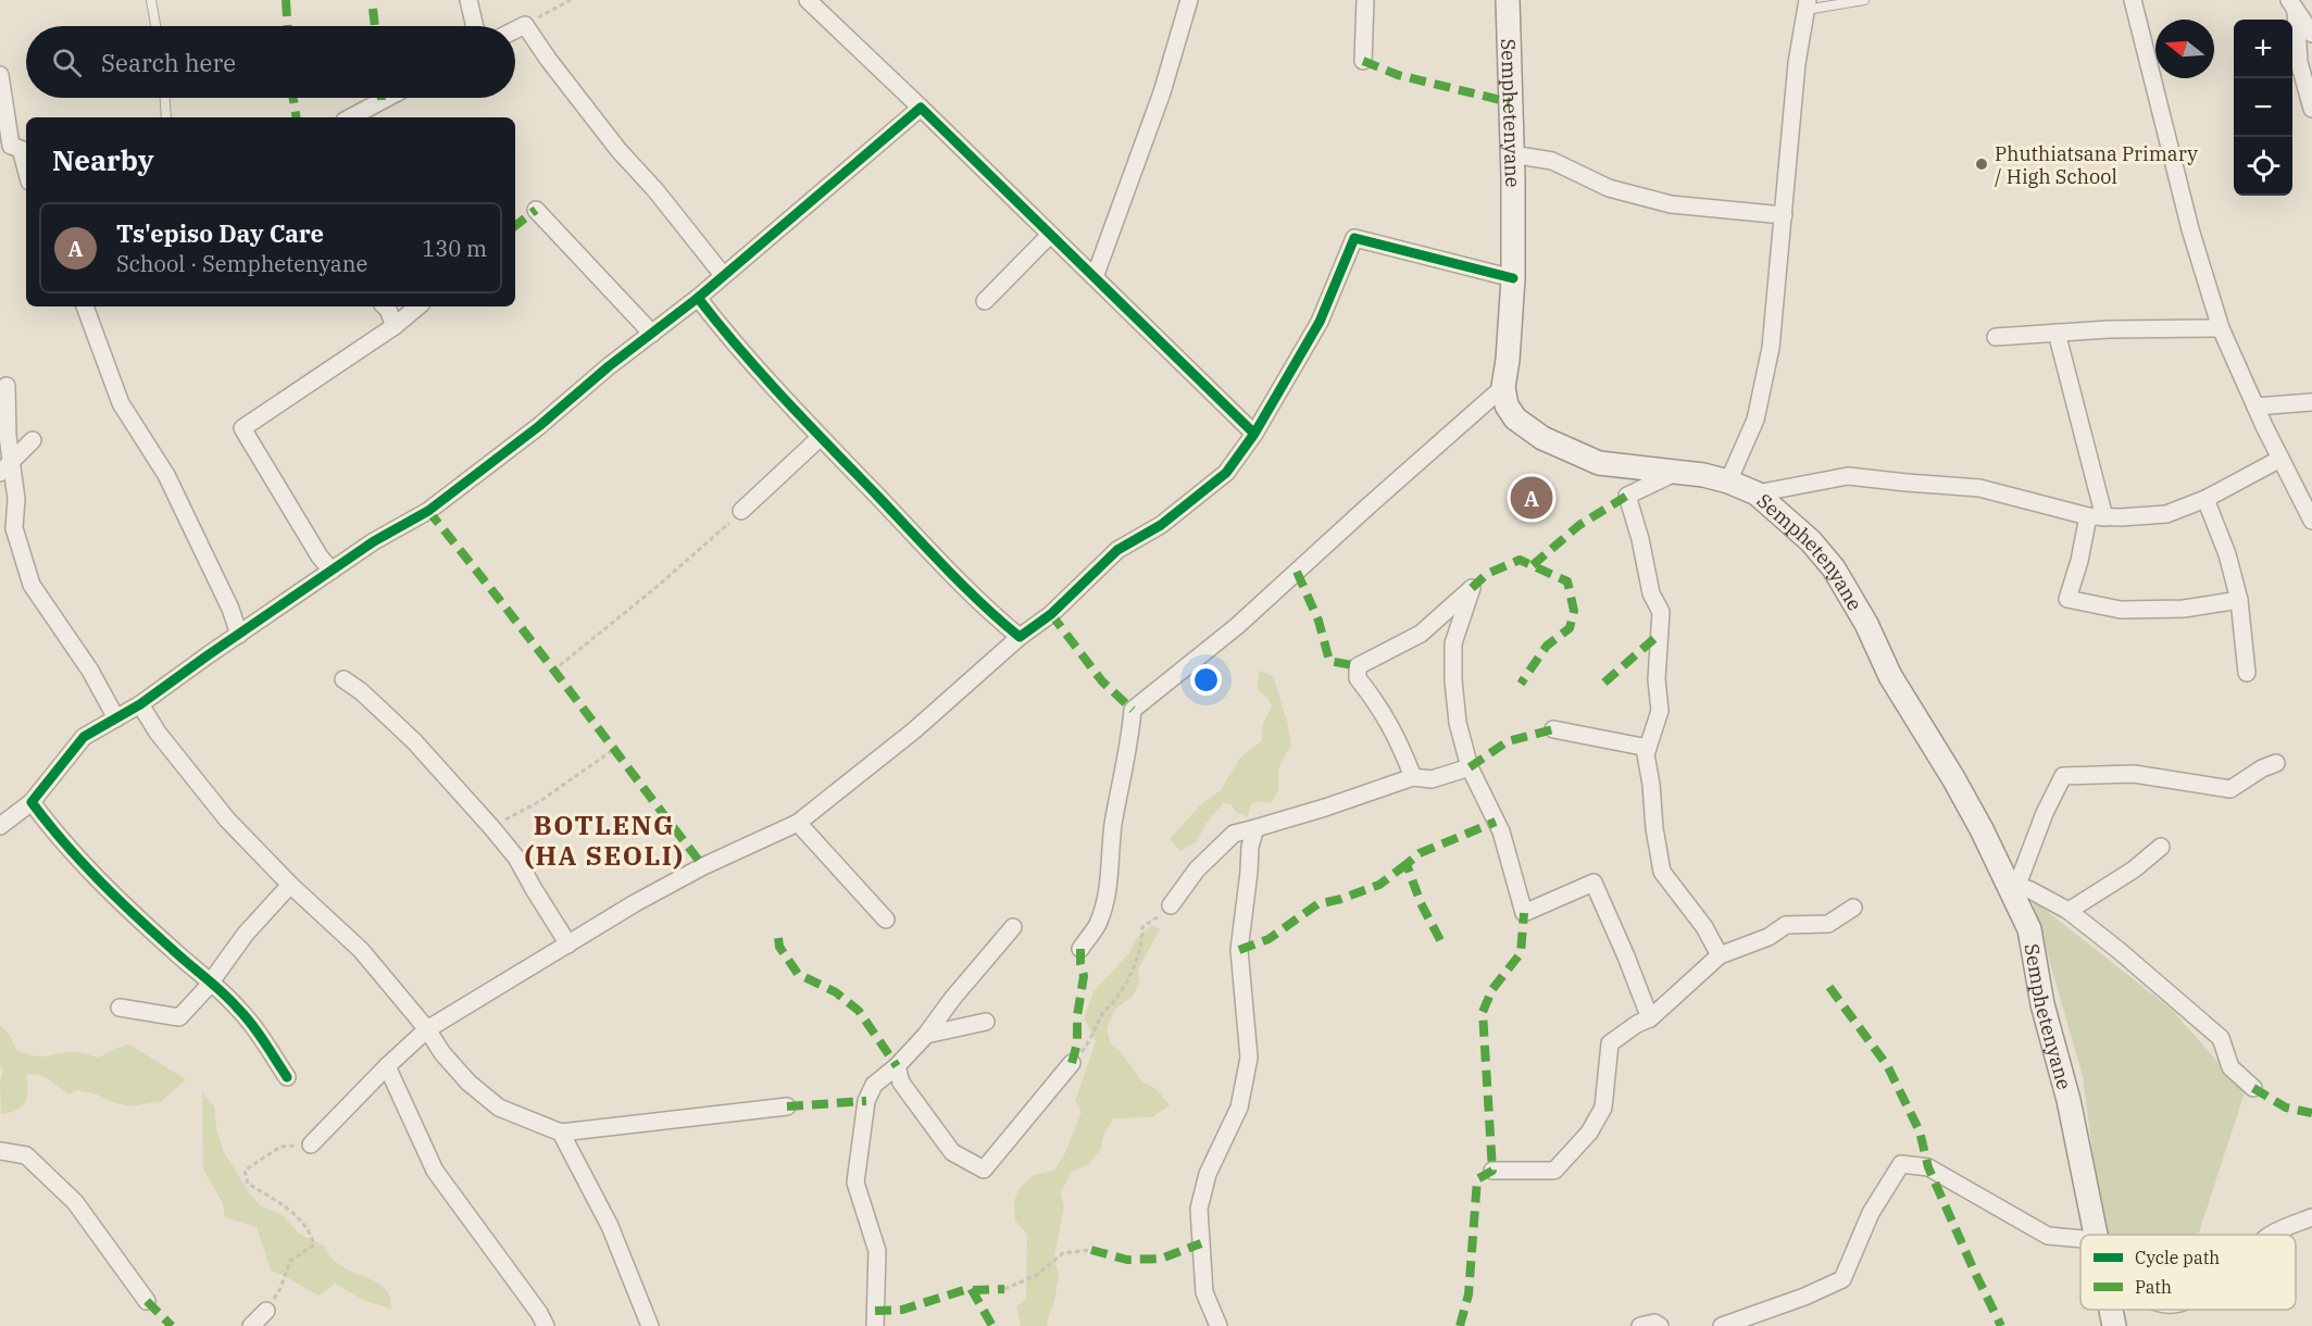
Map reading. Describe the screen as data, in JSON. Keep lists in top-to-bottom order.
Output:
{
  "streets": {
    "main road": ["Semphetenyane"]
  },
  "districts": ["BOTLENG (HA SEOLI)"],
  "places": ["Phuthiatsana Primary / High School"],
  "legend": ["Cycle path", "Path"],
  "north": "left",
  "page": {
    "map_buttons": ["+", "−"],
    "search": "Search here",
    "heading": "Nearby",
    "list": [
      {
        "mark": "A",
        "name": "Ts'episo Day Care",
        "note": "School · Semphetenyane",
        "value": "130 m"
      }
    ],
    "pins": "A"
  }
}
